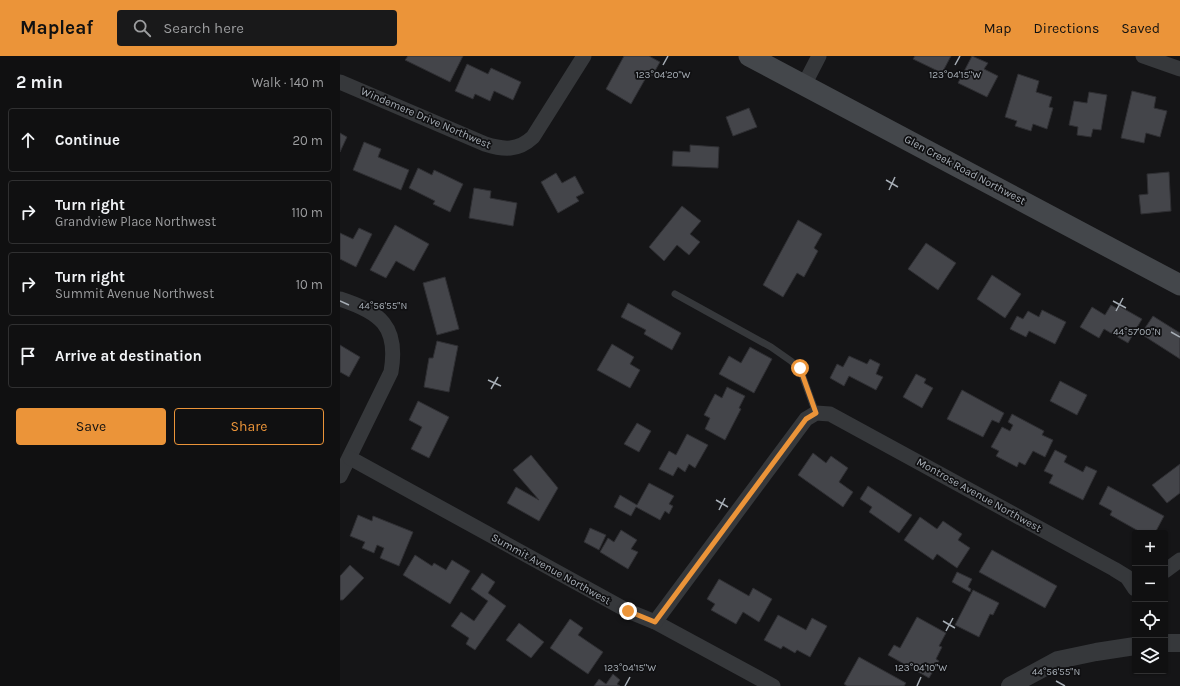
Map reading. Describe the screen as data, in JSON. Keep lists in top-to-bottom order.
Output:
{
  "streets": {
    "main road": ["Glen Creek Road Northwest"],
    "street": ["Windemere Drive Northwest", "Montrose Avenue Northwest", "Summit Avenue Northwest"]
  },
  "page": {
    "header": "Mapleaf",
    "search": "Search here",
    "nav": ["Map", "Directions", "Saved"],
    "heading": ["2 min", "Walk · 140 m"],
    "list": [
      ["Continue", "20 m"],
      ["Turn right", "Grandview Place Northwest", "110 m"],
      ["Turn right", "Summit Avenue Northwest", "10 m"],
      "Arrive at destination"
    ],
    "buttons": ["Save", "Share"],
    "map_buttons": ["+", "−"]
  },
  "coordinates": [
    "123°04'20\"W",
    "123°04'15\"W",
    "44°56'55\"N",
    "44°57'00\"N",
    "123°04'10\"W"
  ]
}
